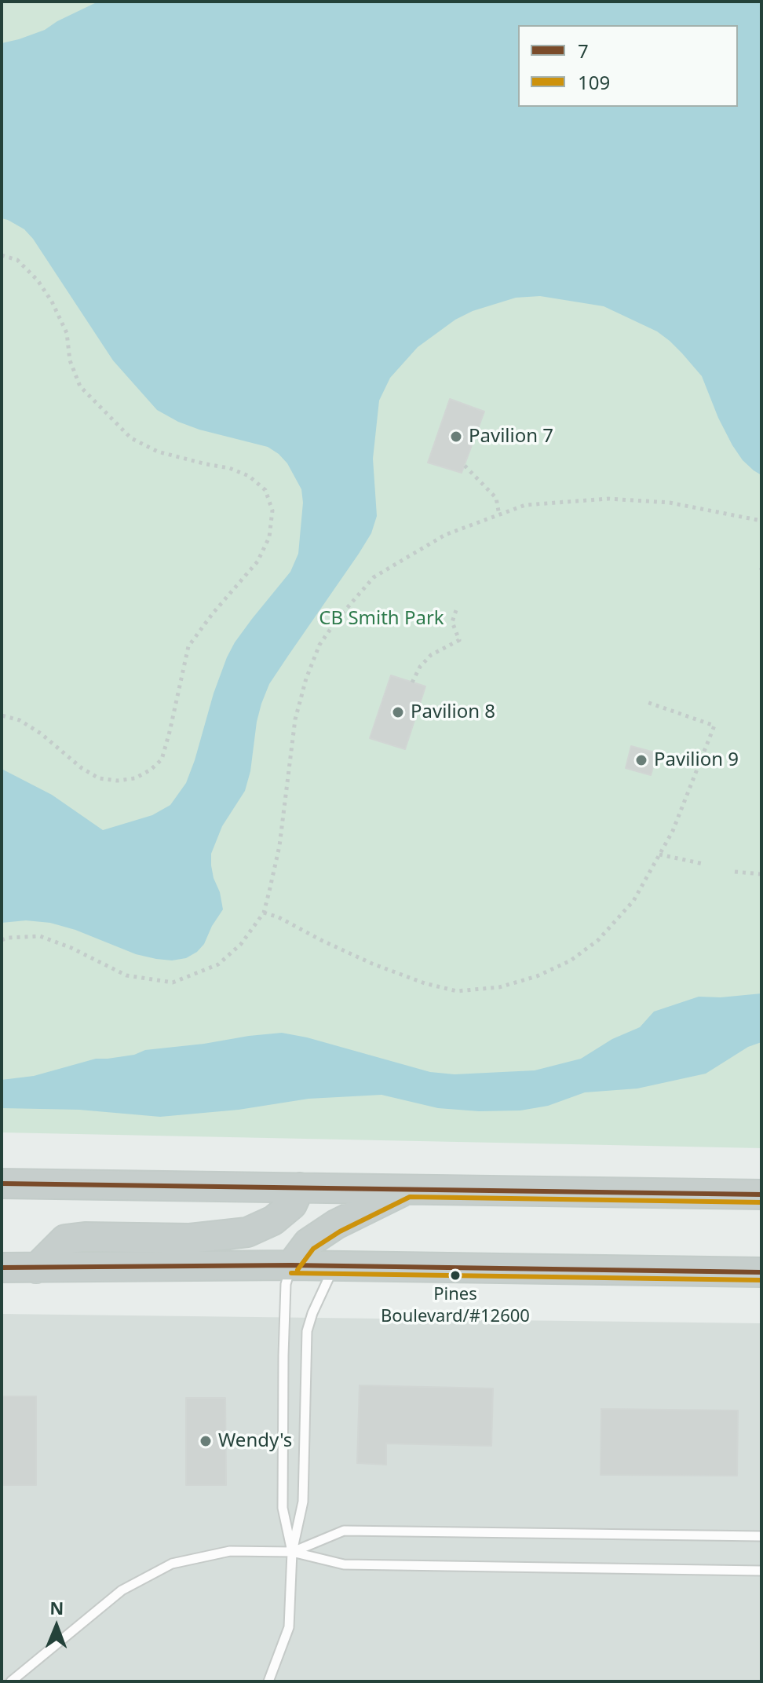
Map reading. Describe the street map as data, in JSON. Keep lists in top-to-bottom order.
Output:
{
  "parks": ["CB Smith Park"],
  "places": [
    "Pavilion 7",
    "Pavilion 8",
    "Pavilion 9",
    "Pines Boulevard/#12600",
    "Wendy's"
  ],
  "lines": ["transit line 7", "transit line 109"],
  "legend": ["7", "109"],
  "north": "top"
}
